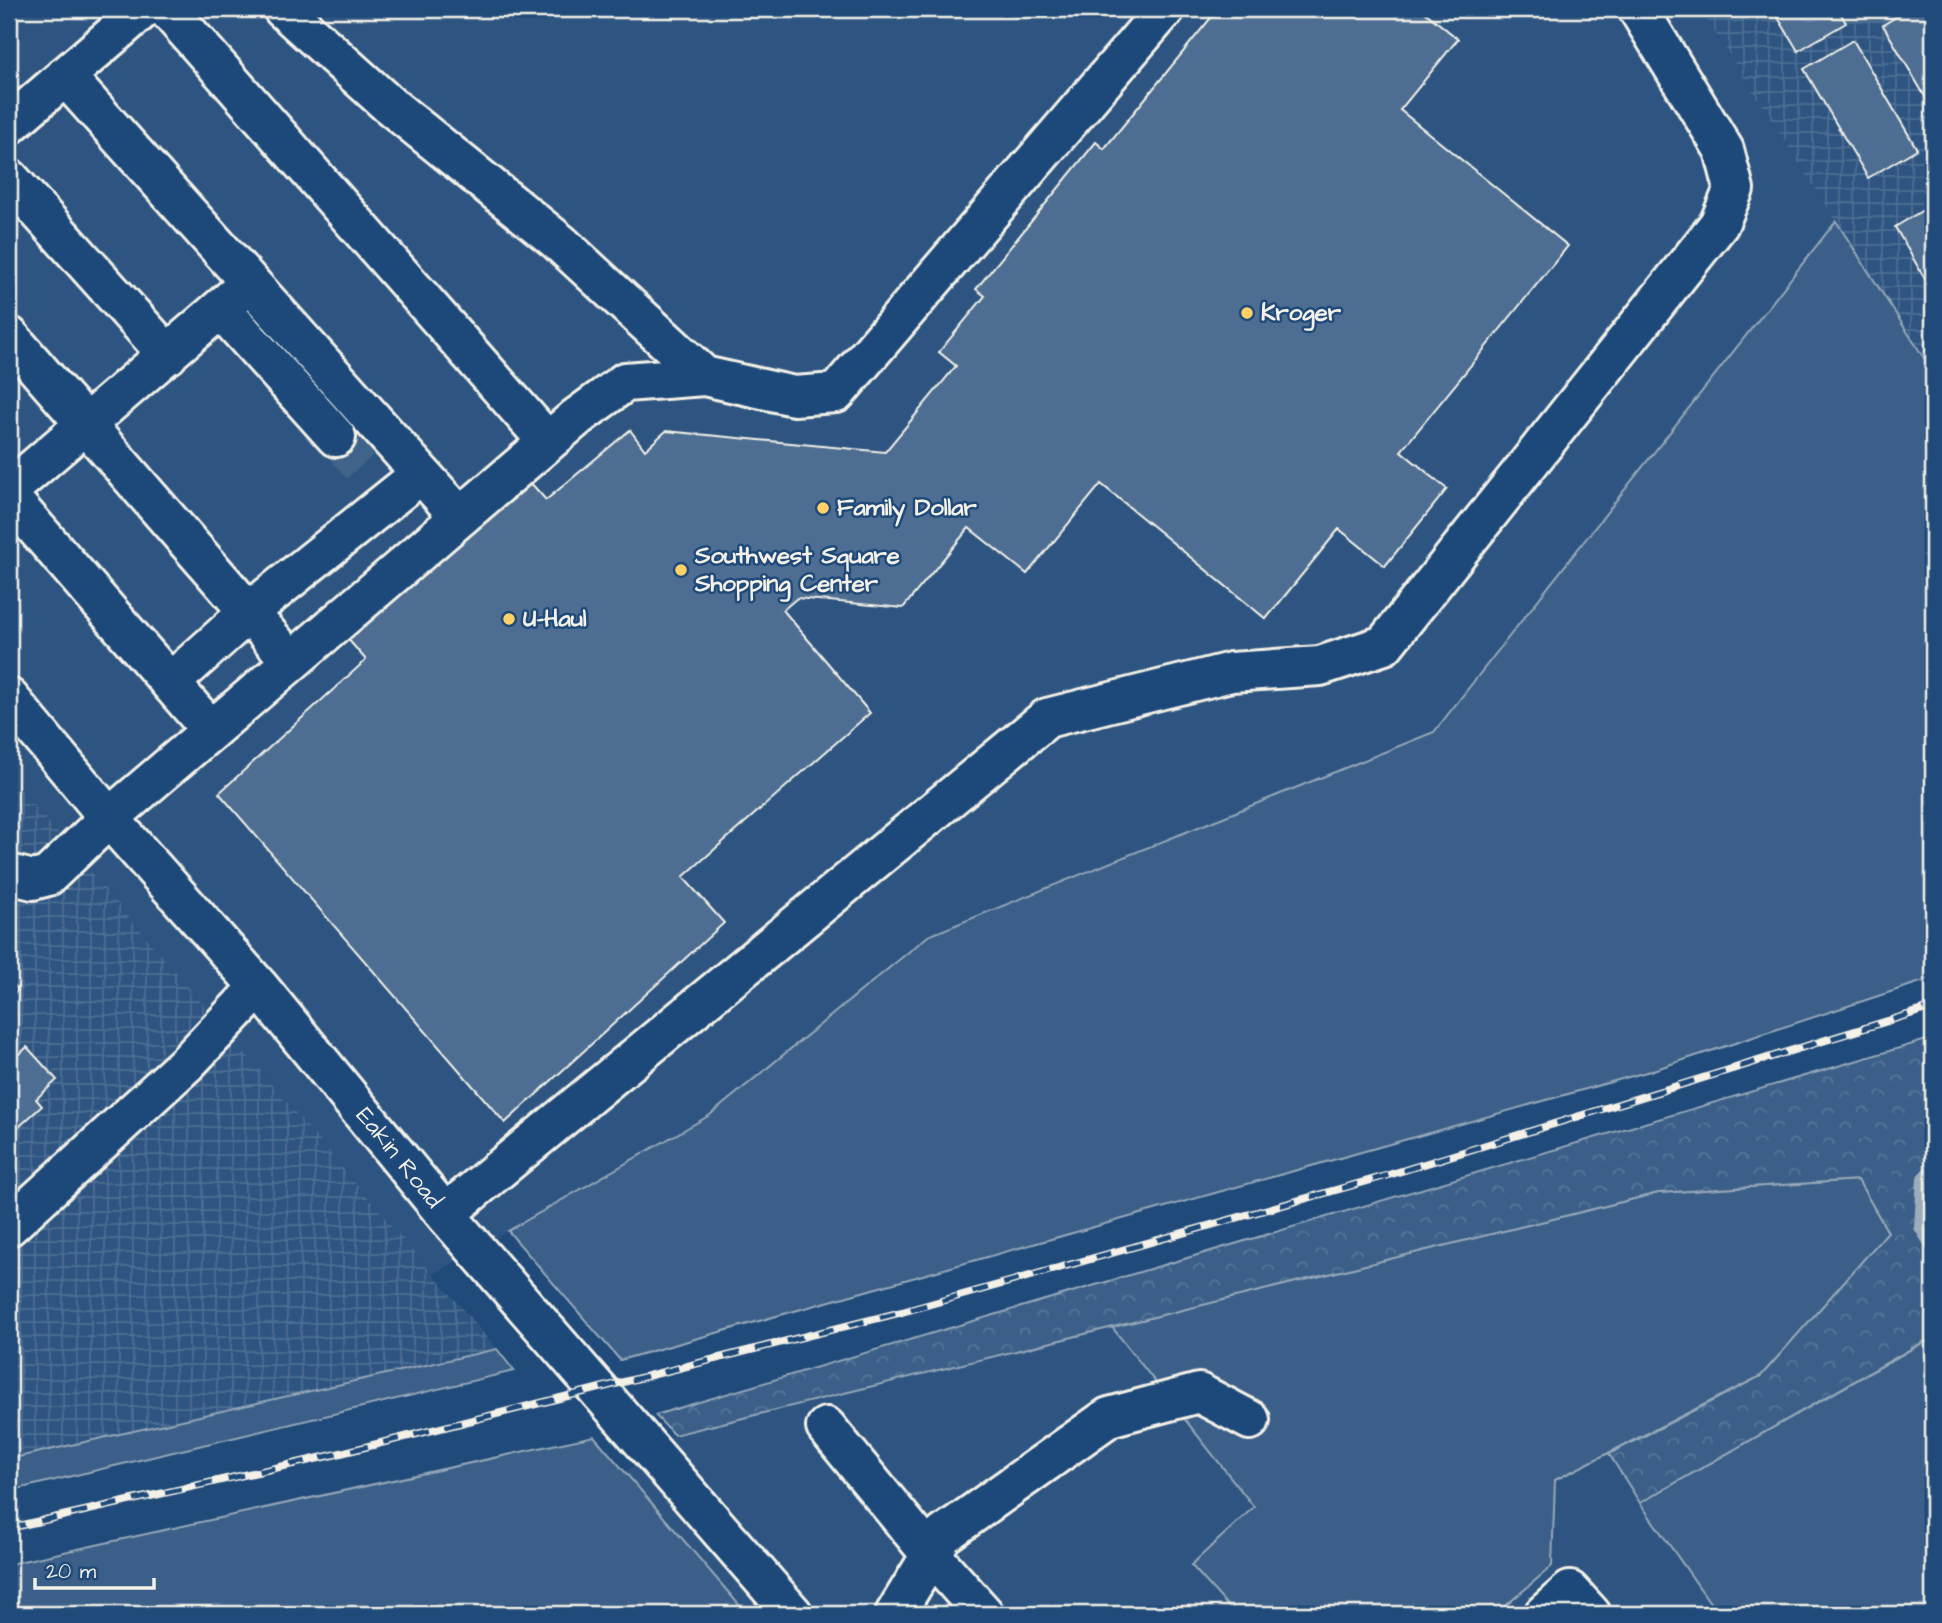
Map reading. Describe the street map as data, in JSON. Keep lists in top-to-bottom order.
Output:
{
  "streets": {
    "street": ["Eakin Road"]
  },
  "places": [
    "Kroger",
    "Family Dollar",
    "Southwest Square Shopping Center",
    "U-Haul"
  ],
  "scale_bar": "20 m"
}
